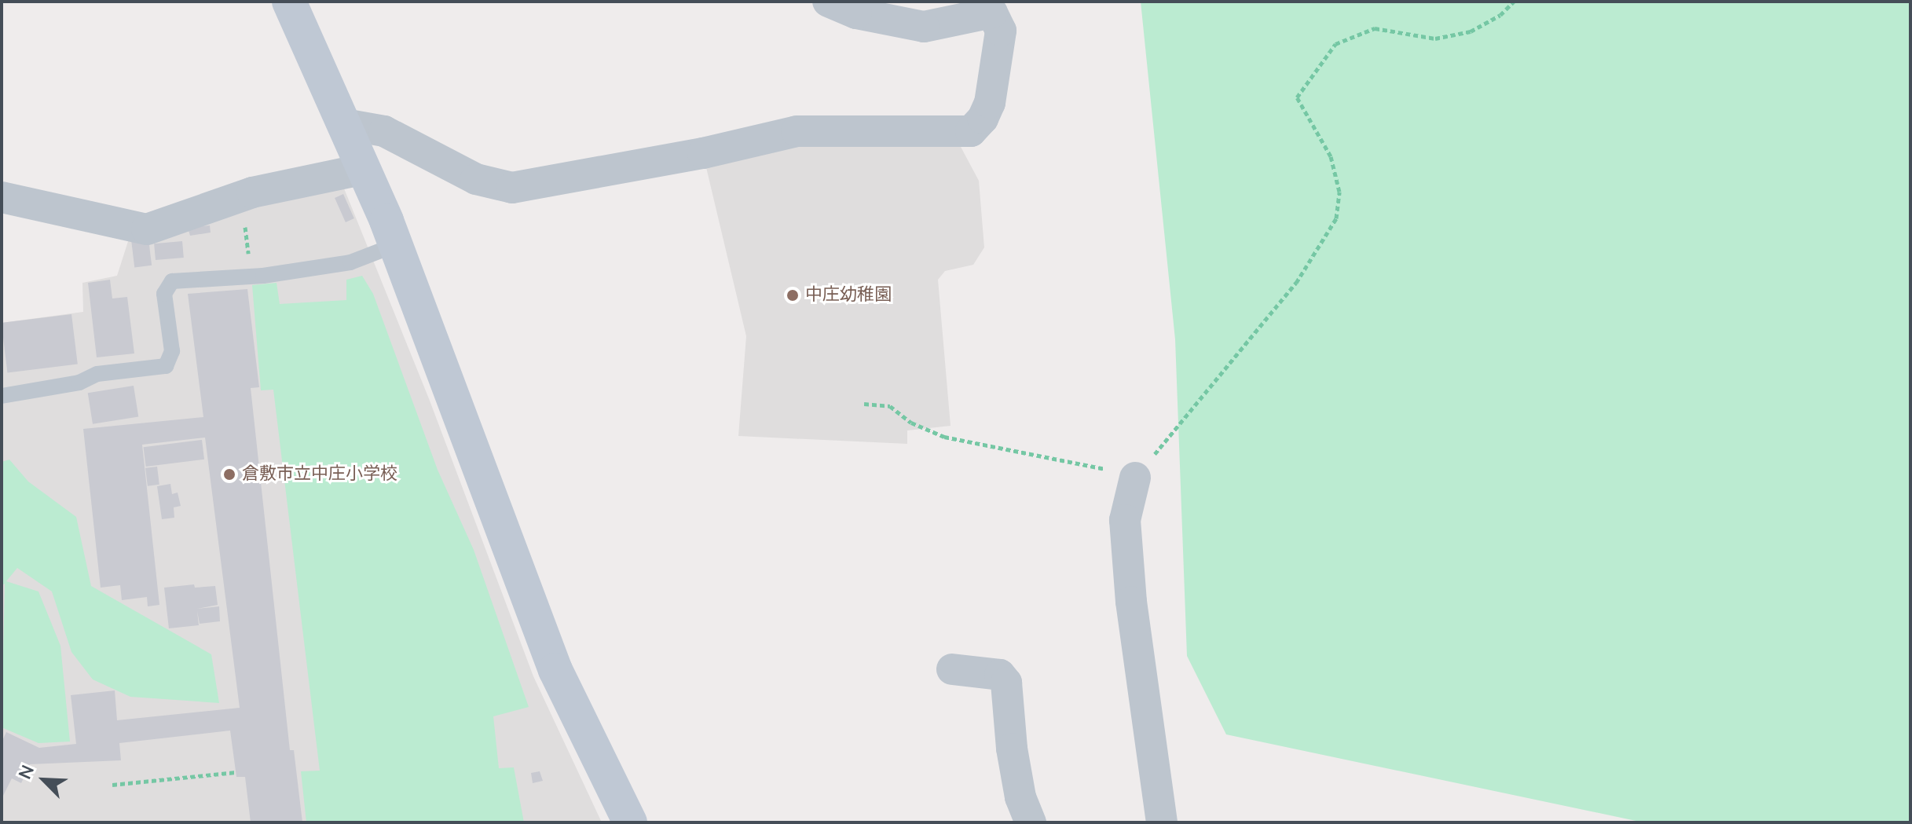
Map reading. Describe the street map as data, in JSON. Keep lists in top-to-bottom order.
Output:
{
  "places": ["中庄幼稚園", "倉敷市立中庄小学校"],
  "north": "top left"
}
